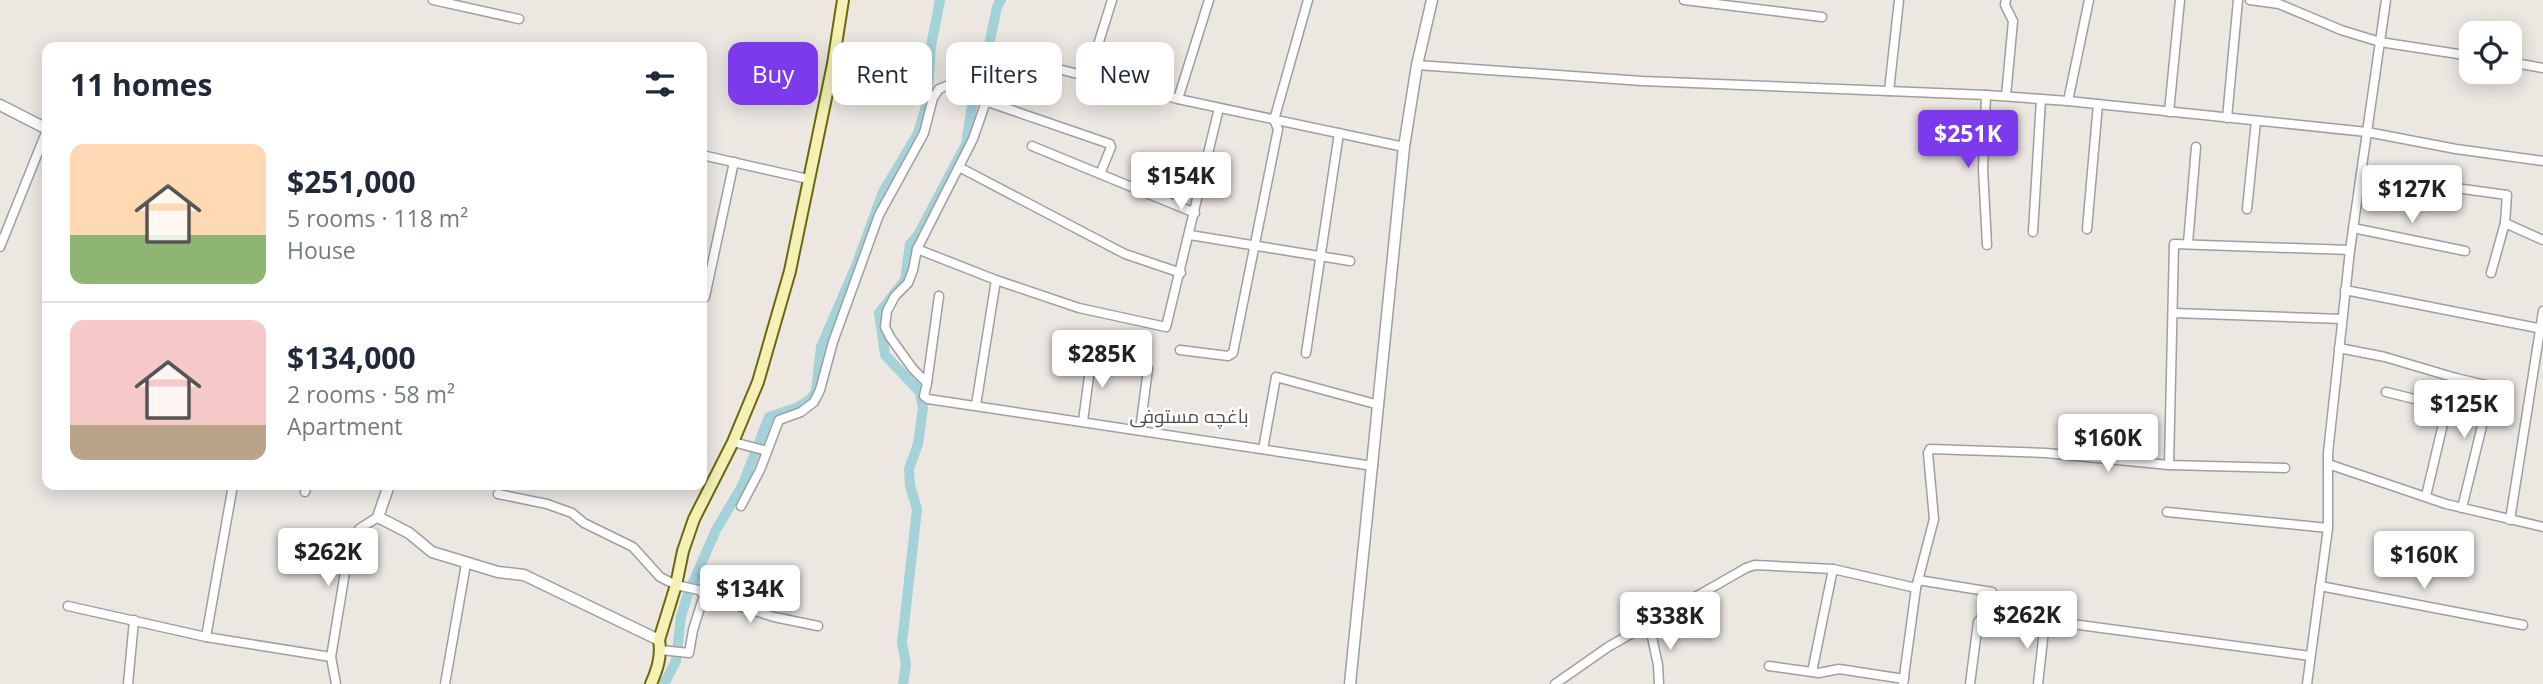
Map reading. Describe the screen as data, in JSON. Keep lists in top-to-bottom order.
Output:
{
  "districts": ["باغچه مستوفی"],
  "page": {
    "chip": [
      "Buy",
      "Rent",
      "Filters",
      "New"
    ],
    "heading": "11 homes",
    "price": [
      "$251K",
      "$154K",
      "$127K",
      "$285K",
      "$125K",
      "$160K",
      "$262K",
      "$160K",
      "$134K",
      "$262K",
      "$338K"
    ],
    "list": [
      {
        "name": "$251,000",
        "note": "5 rooms · 118 m² · House"
      },
      {
        "name": "$134,000",
        "note": "2 rooms · 58 m² · Apartment"
      }
    ]
  }
}
